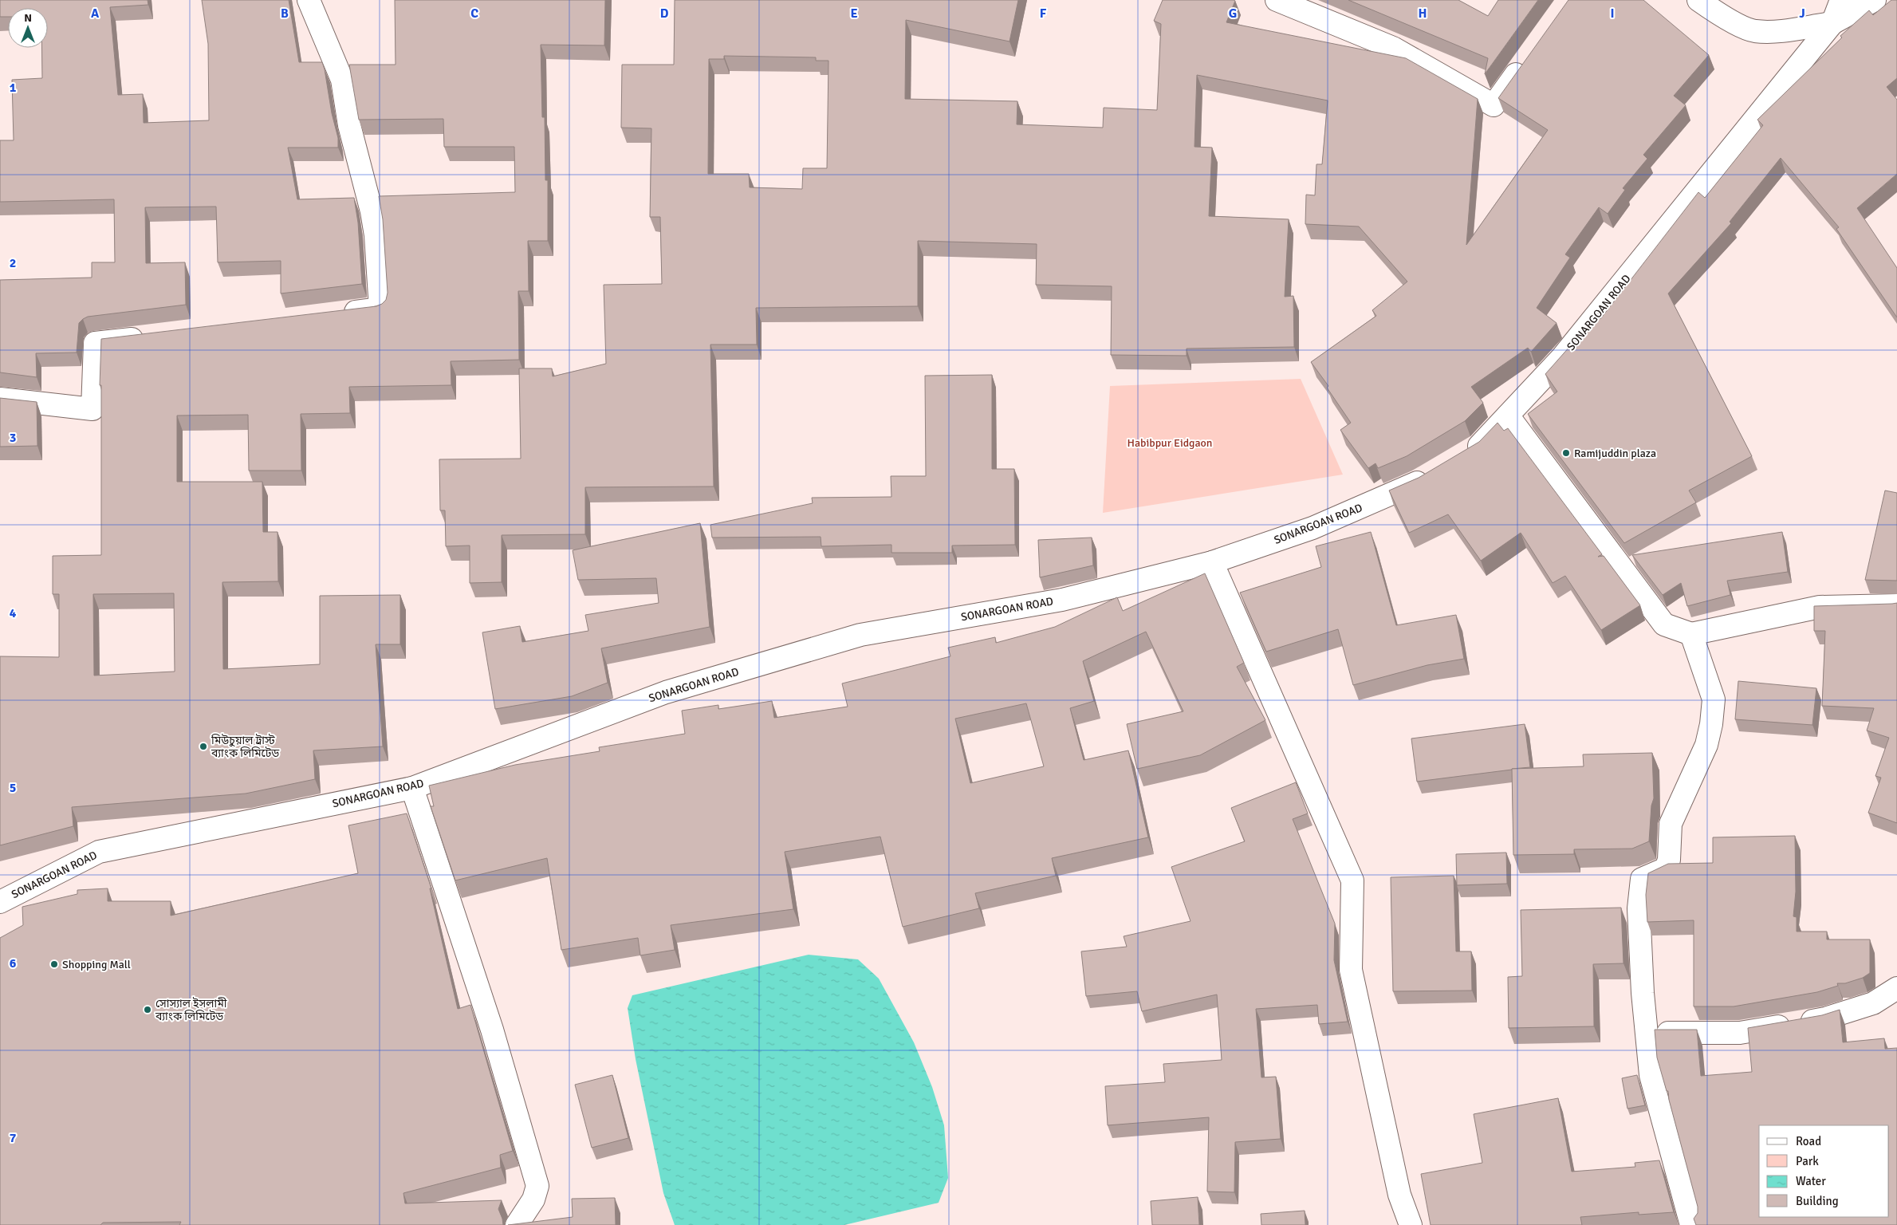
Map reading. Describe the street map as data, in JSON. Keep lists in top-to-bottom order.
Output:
{
  "streets": {
    "street": ["SONARGOAN ROAD"]
  },
  "parks": ["Habibpur Eidgaon"],
  "places": [
    "Ramijuddin plaza",
    "মিউচুয়াল ট্রাস্ট ব্যাংক লিমিটেড",
    "Shopping Mall",
    "সোস্যাল ইসলামী ব্যাংক লিমিটেড"
  ],
  "legend": [
    "Road",
    "Park",
    "Water",
    "Building"
  ],
  "north": "top",
  "grid": {
    "columns": [
      "A",
      "B",
      "C",
      "D",
      "E",
      "F",
      "G",
      "H",
      "I",
      "J"
    ],
    "rows": [
      "1",
      "2",
      "3",
      "4",
      "5",
      "6",
      "7"
    ]
  }
}
